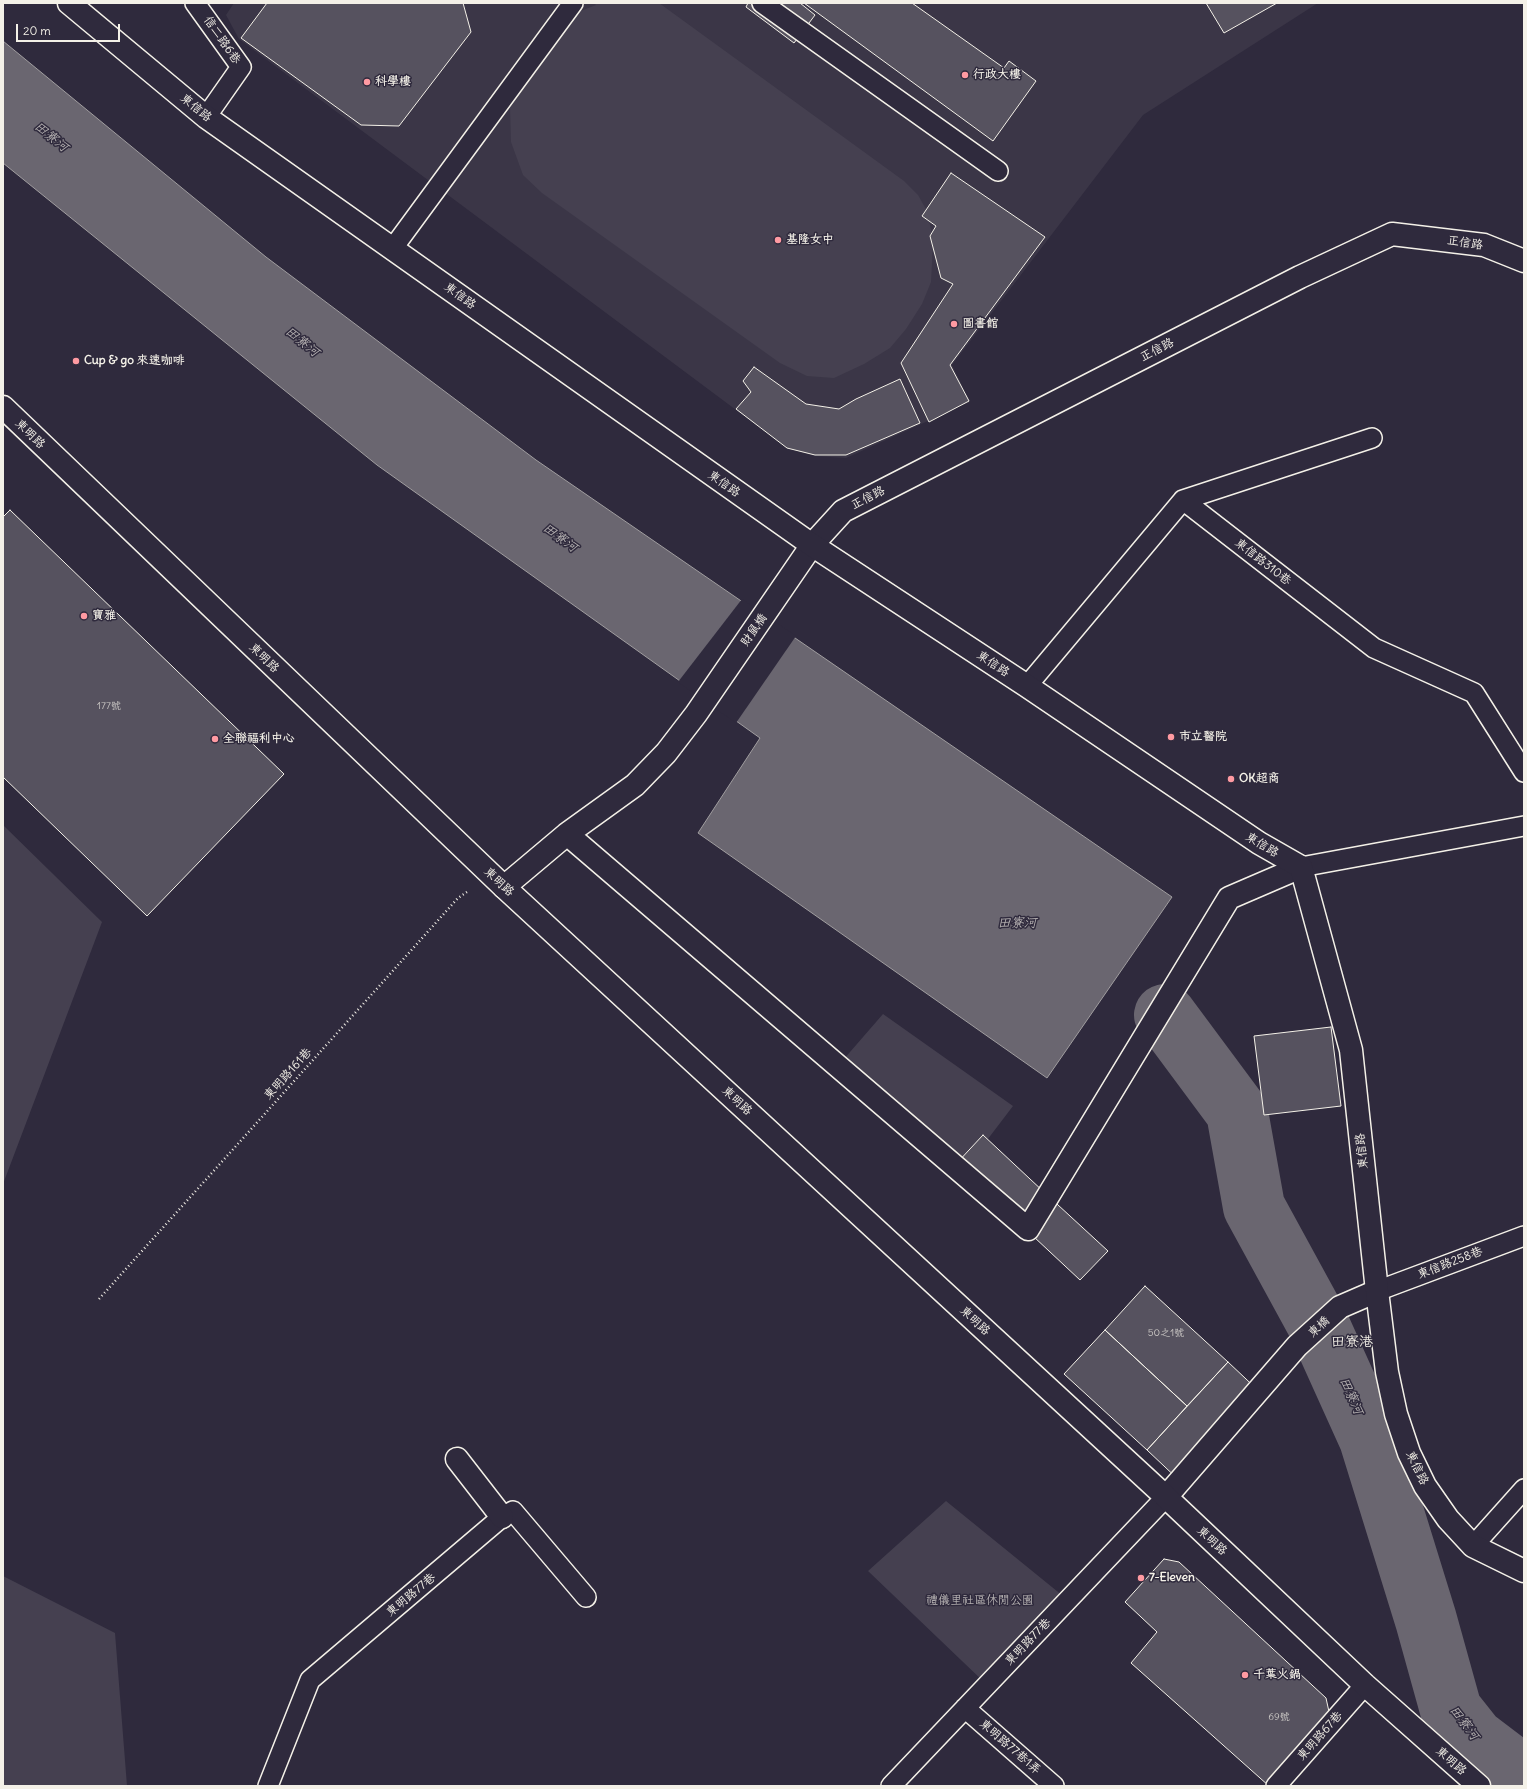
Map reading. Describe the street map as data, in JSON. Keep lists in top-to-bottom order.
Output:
{
  "streets": {
    "street": [
      "東信路",
      "正信路",
      "東明路",
      "財鼠橋",
      "東橋"
    ],
    "lane": [
      "信二路6巷",
      "東信路310巷",
      "東信路258巷",
      "東明路77巷",
      "東明路67巷",
      "東明路77巷1弄"
    ],
    "path": ["東明路161巷"]
  },
  "crossings": [
    ["信二路6巷", "東信路"],
    ["東信路", "正信路"],
    ["東信路", "財鼠橋"],
    ["東信路", "東信路258巷"],
    ["東信路", "東橋"],
    ["正信路", "財鼠橋"],
    ["東明路", "財鼠橋"],
    ["東明路", "東明路161巷"],
    ["東明路", "東橋"],
    ["東明路", "東明路77巷"],
    ["東明路", "東明路67巷"],
    ["財鼠橋", "東明路161巷"],
    ["東信路258巷", "東橋"],
    ["東橋", "東明路77巷"],
    ["東明路77巷", "東明路77巷1弄"]
  ],
  "districts": ["田寮港"],
  "water": ["田寮河"],
  "parks": ["禮儀里社區休閒公園"],
  "places": [
    "行政大樓",
    "科學樓",
    "基隆女中",
    "圖書館",
    "Cup & go 來速咖啡",
    "寶雅",
    "市立醫院",
    "全聯福利中心",
    "OK超商",
    "7-Eleven",
    "千葉火鍋"
  ],
  "house_numbers": ["177號", "50之1號", "69號"],
  "scale_bar": "20 m"
}
